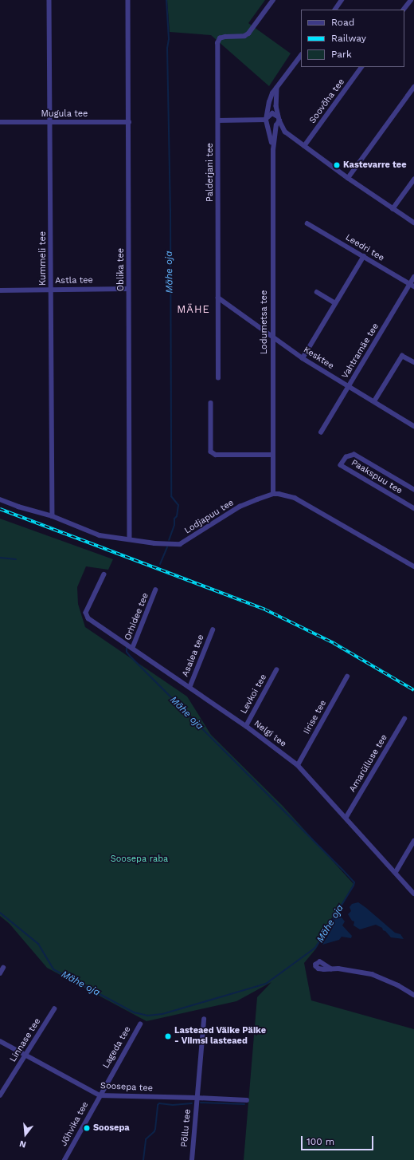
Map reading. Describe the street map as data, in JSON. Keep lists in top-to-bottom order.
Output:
{
  "streets": {
    "street": [
      "Soovõha tee",
      "Mugula tee",
      "Palderjani tee",
      "Leedri tee",
      "Kummeli tee",
      "Oblika tee",
      "Astla tee",
      "Lodumetsa tee",
      "Vahtramäe tee",
      "Kesktee",
      "Paakspuu tee",
      "Lodjapuu tee",
      "Orhidee tee",
      "Asalea tee",
      "Levkoi tee",
      "Iirise tee",
      "Nelgi tee",
      "Amarülluse tee",
      "Linnase tee",
      "Lageda tee",
      "Soosepa tee",
      "Jõhvika tee",
      "Põllu tee"
    ]
  },
  "crossings": [
    ["Mugula tee", "Kummeli tee"],
    ["Mugula tee", "Oblika tee"],
    ["Palderjani tee", "Kesktee"],
    ["Leedri tee", "Vahtramäe tee"],
    ["Kummeli tee", "Astla tee"],
    ["Kummeli tee", "Lodjapuu tee"],
    ["Oblika tee", "Astla tee"],
    ["Oblika tee", "Lodjapuu tee"],
    ["Lodumetsa tee", "Kesktee"],
    ["Lodumetsa tee", "Lodjapuu tee"],
    ["Vahtramäe tee", "Kesktee"],
    ["Orhidee tee", "Nelgi tee"],
    ["Asalea tee", "Nelgi tee"],
    ["Levkoi tee", "Nelgi tee"],
    ["Iirise tee", "Nelgi tee"],
    ["Nelgi tee", "Amarülluse tee"],
    ["Linnase tee", "Soosepa tee"],
    ["Lageda tee", "Soosepa tee"],
    ["Lageda tee", "Jõhvika tee"],
    ["Soosepa tee", "Jõhvika tee"],
    ["Soosepa tee", "Põllu tee"]
  ],
  "districts": ["MÄHE"],
  "water": ["Mähe oja"],
  "parks": ["Soosepa raba"],
  "places": ["Kastevarre tee", "Lasteaed Väike Päike - Viimsi lasteaed", "Soosepa"],
  "legend": ["Road", "Railway", "Park"],
  "scale_bar": "100 m",
  "north": "bottom"
}
